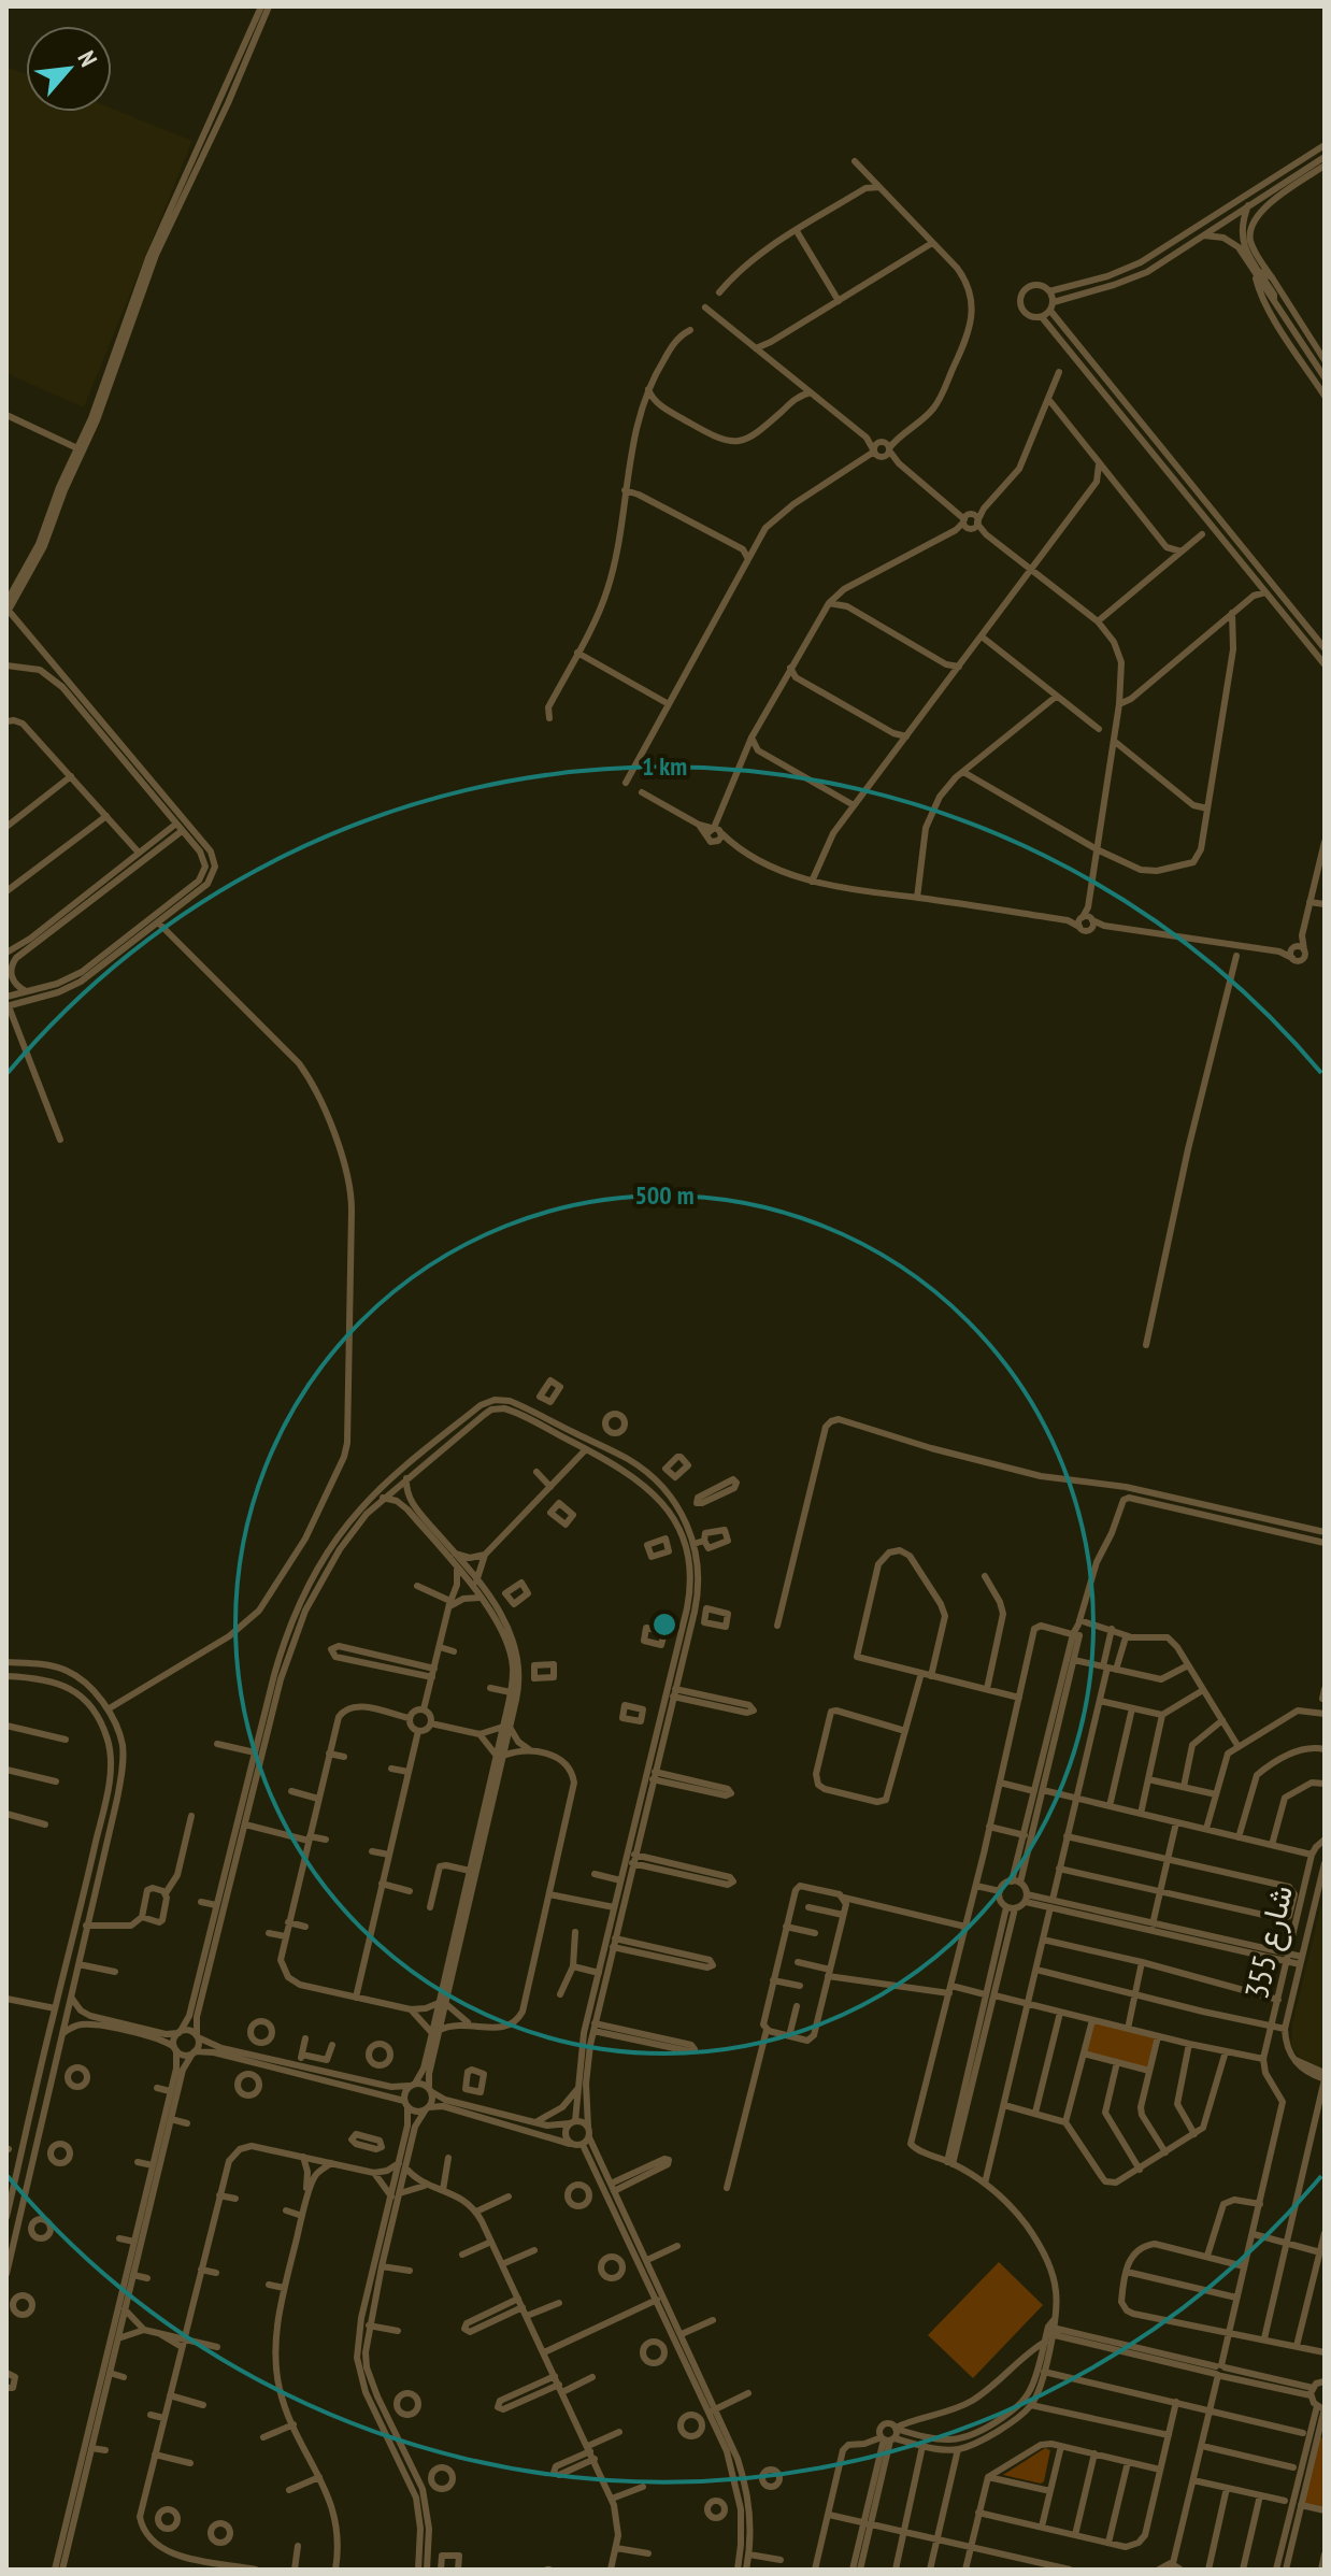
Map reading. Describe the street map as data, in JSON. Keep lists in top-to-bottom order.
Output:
{
  "streets": {
    "street": ["شارع 355"]
  },
  "north": "top right",
  "rings": ["1 km", "500 m"]
}
